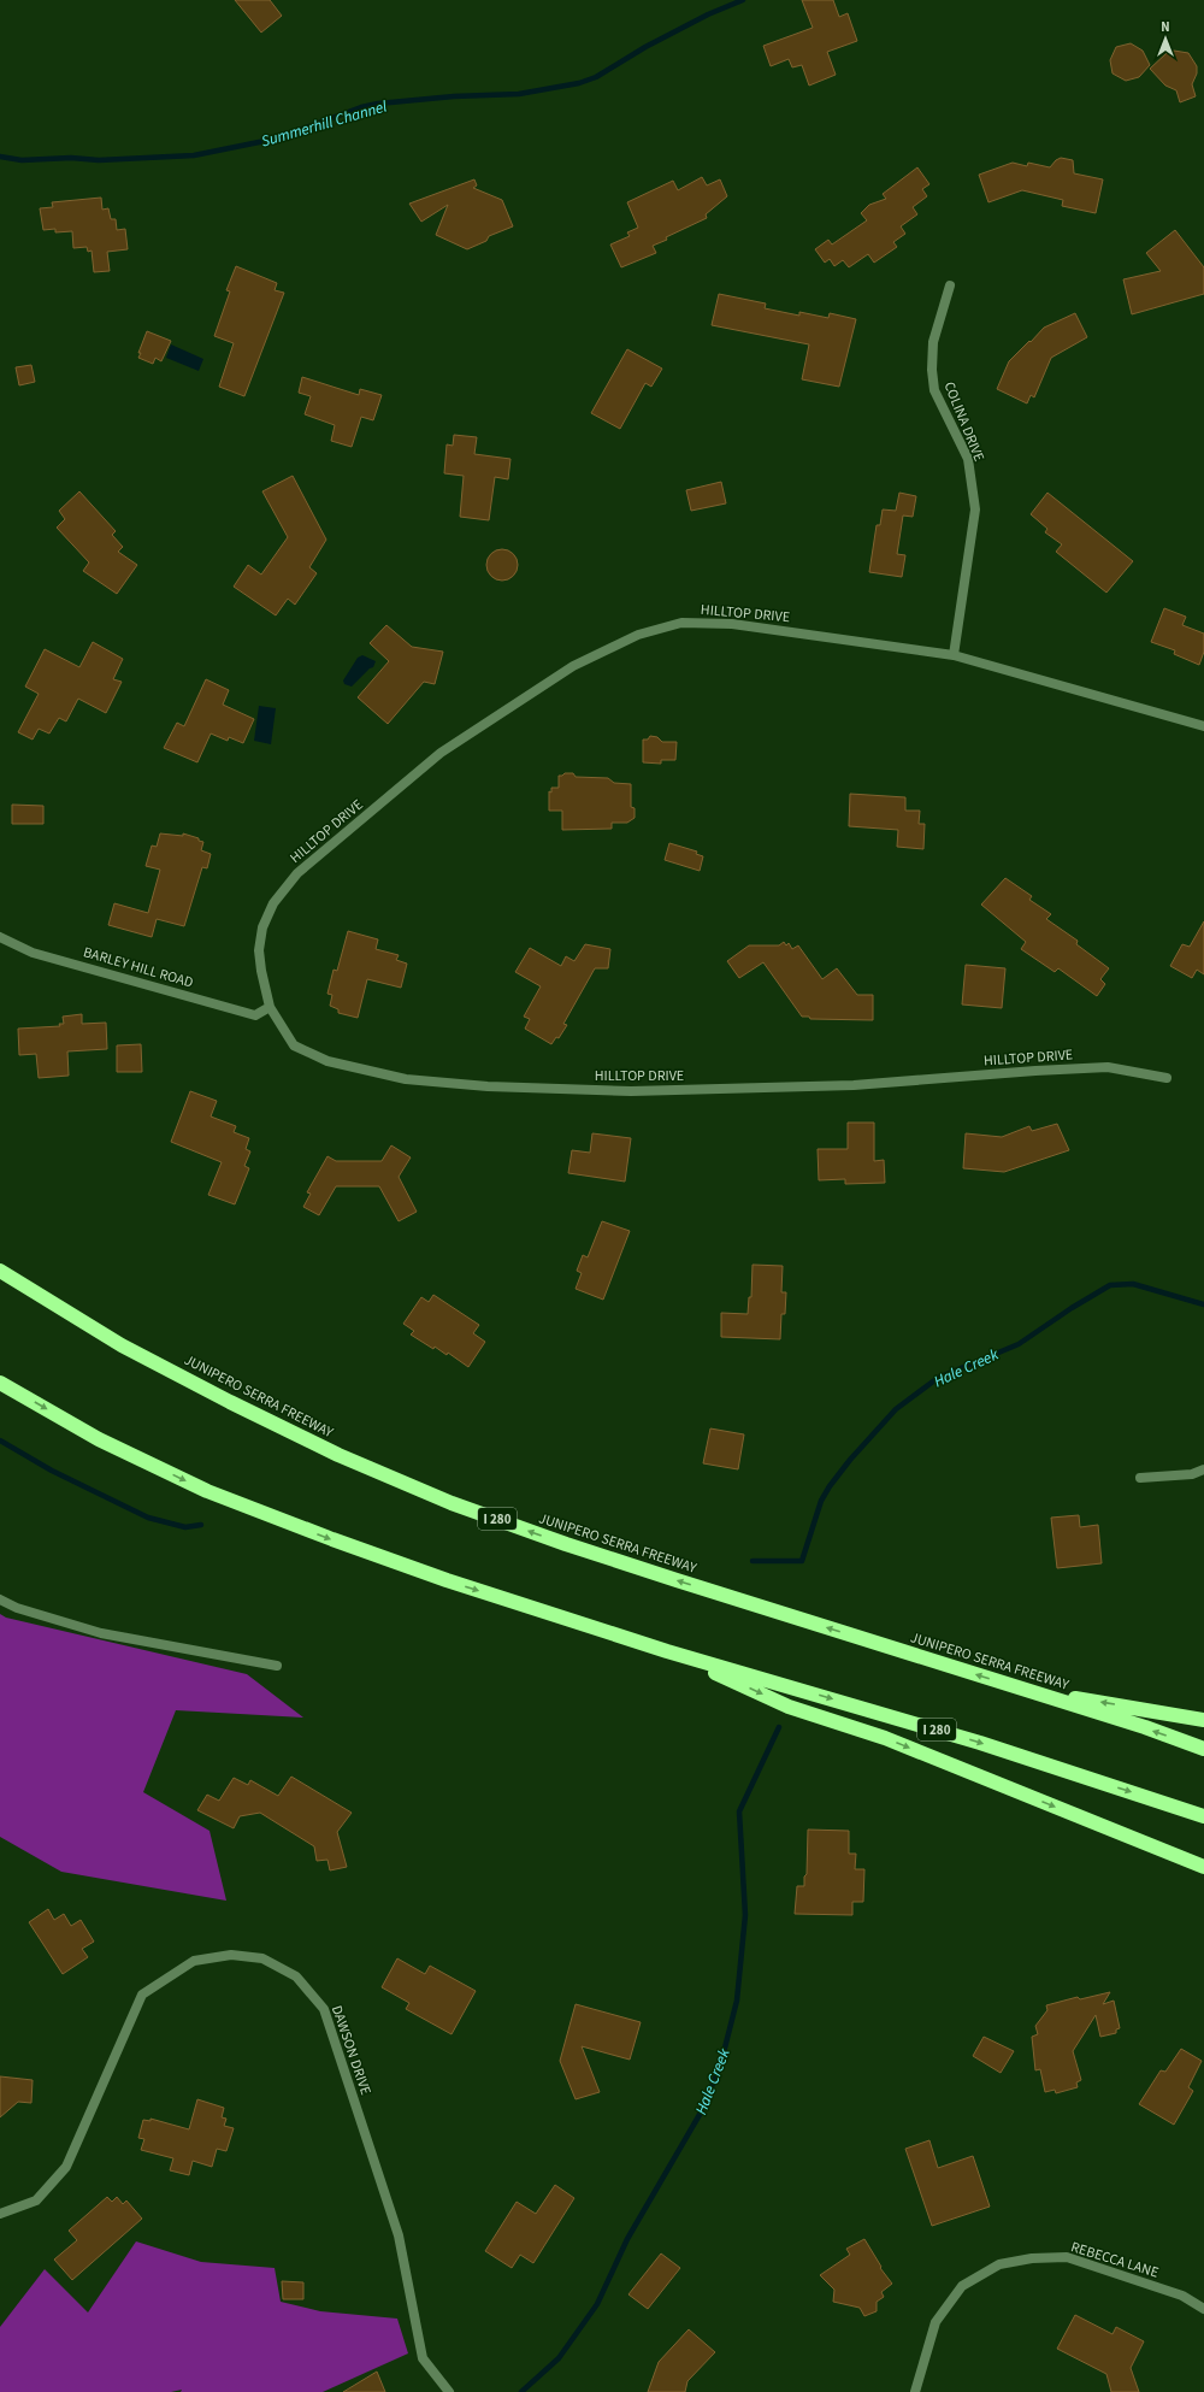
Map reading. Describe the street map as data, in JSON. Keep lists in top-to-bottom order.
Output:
{
  "streets": {
    "highway": ["JUNIPERO SERRA FREEWAY", "I 280"],
    "street": [
      "COLINA DRIVE",
      "HILLTOP DRIVE",
      "BARLEY HILL ROAD",
      "DAWSON DRIVE",
      "REBECCA LANE"
    ]
  },
  "crossings": [
    ["COLINA DRIVE", "HILLTOP DRIVE"],
    ["HILLTOP DRIVE", "BARLEY HILL ROAD"]
  ],
  "water": ["Summerhill Channel", "Hale Creek"],
  "north": "top"
}
